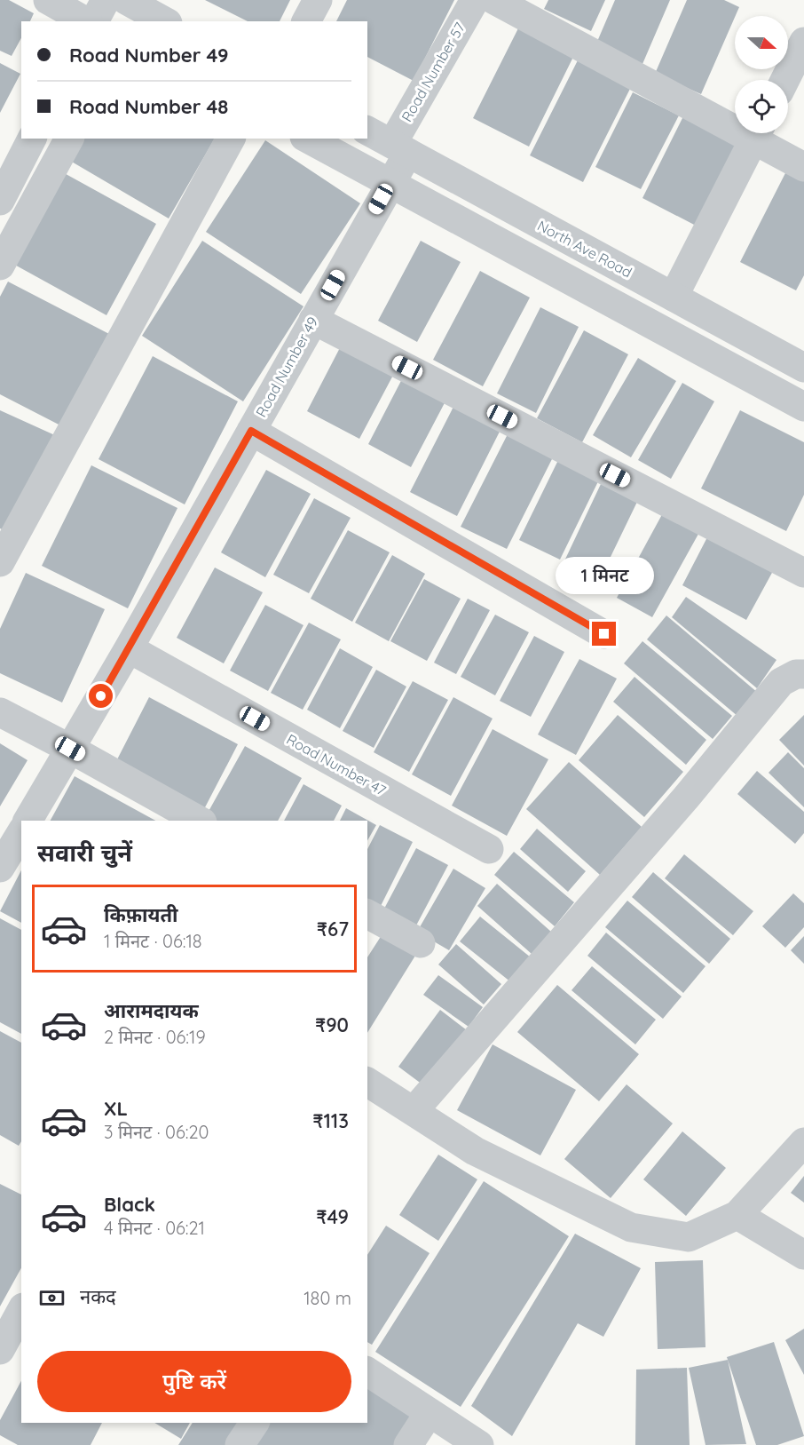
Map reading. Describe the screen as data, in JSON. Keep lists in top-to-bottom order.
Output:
{
  "streets": {
    "street": [
      "Road Number 57",
      "North Ave Road",
      "Road Number 49",
      "Road Number 47"
    ]
  },
  "crossings": [
    ["Road Number 57", "North Ave Road"],
    ["Road Number 57", "Road Number 49"],
    ["North Ave Road", "Road Number 49"],
    ["Road Number 49", "Road Number 47"]
  ],
  "north": "right",
  "page": {
    "banner": ["Road Number 49", "Road Number 48"],
    "bubble": "1 मिनट",
    "heading": "सवारी चुनें",
    "list": [
      {
        "name": "किफ़ायती",
        "note": "1 मिनट · 06:18",
        "value": "₹67"
      },
      {
        "name": "आरामदायक",
        "note": "2 मिनट · 06:19",
        "value": "₹90"
      },
      {
        "name": "XL",
        "note": "3 मिनट · 06:20",
        "value": "₹113"
      },
      {
        "name": "Black",
        "note": "4 मिनट · 06:21",
        "value": "₹49"
      }
    ],
    "pay": ["नकद", "180 m"],
    "buttons": "पुष्टि करें"
  }
}
